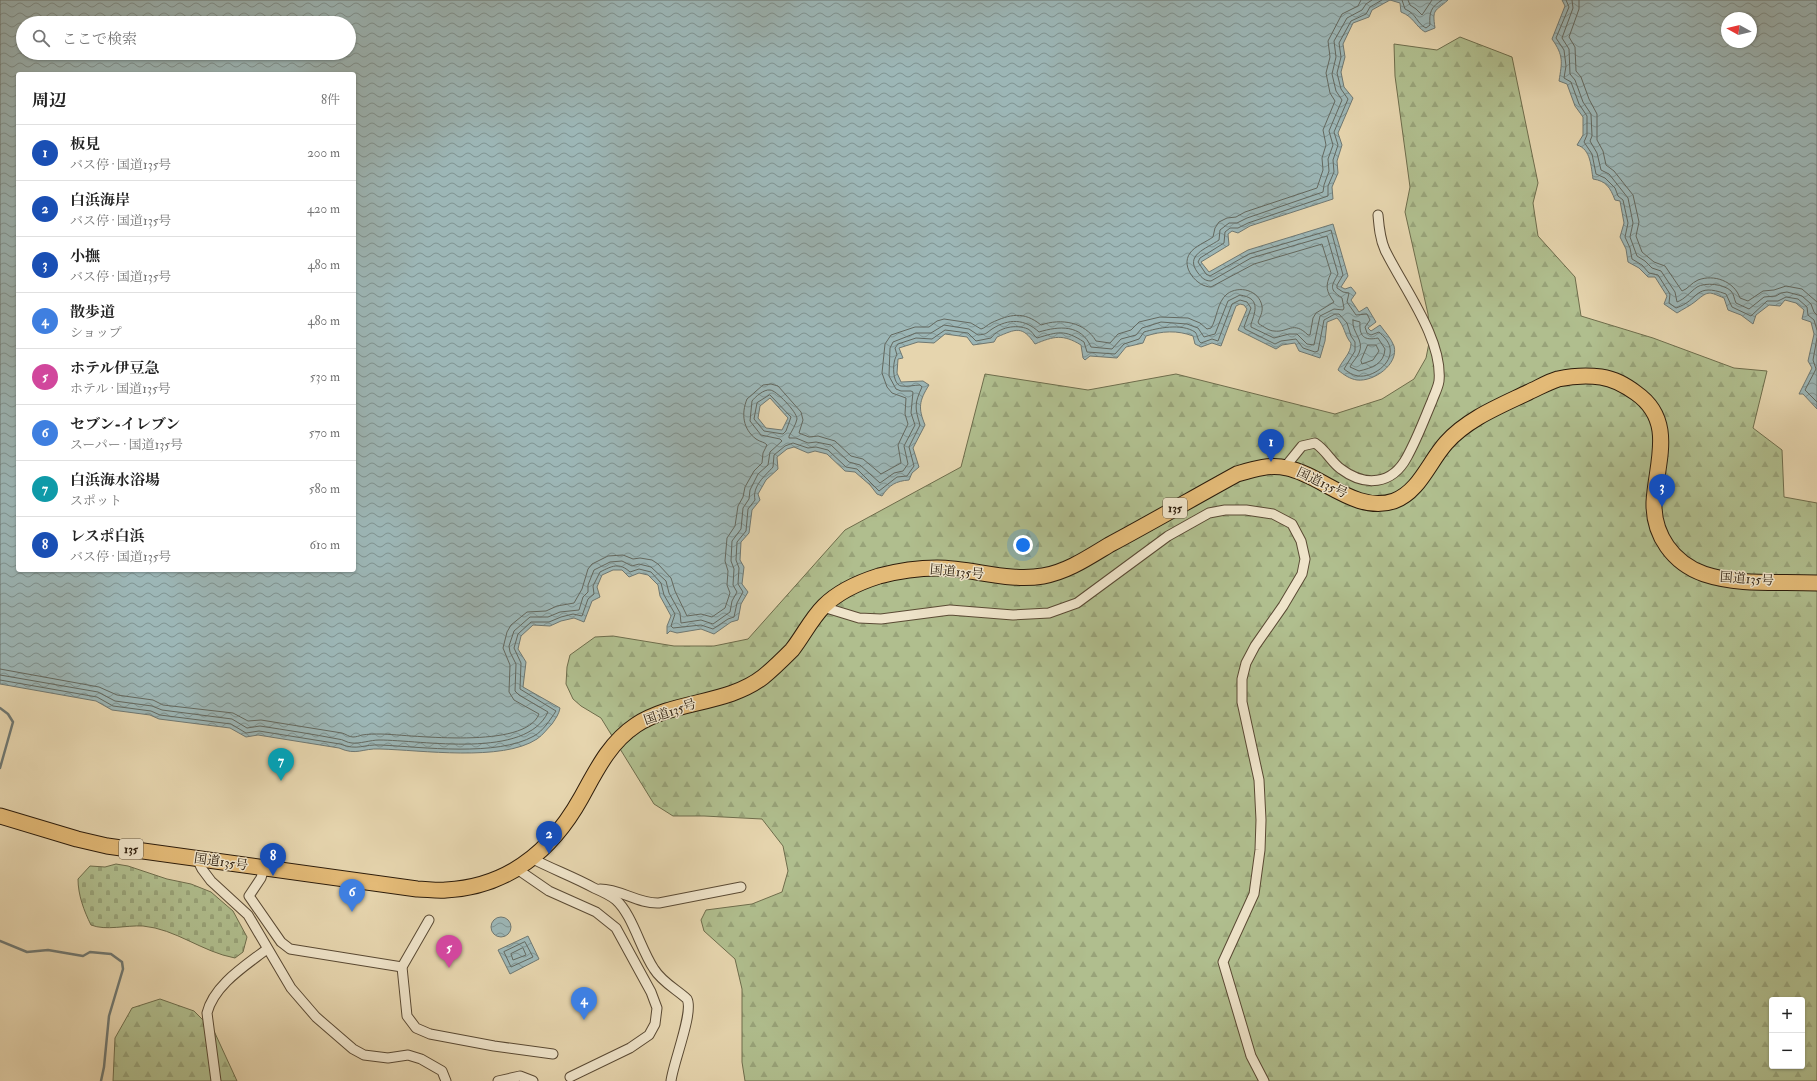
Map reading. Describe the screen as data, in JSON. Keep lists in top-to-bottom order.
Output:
{
  "streets": {
    "highway": ["国道135号", "135"]
  },
  "north": "left",
  "page": {
    "search": "ここで検索",
    "heading": ["周辺", "8件"],
    "list": [
      {
        "mark": "1",
        "name": "板見",
        "note": "バス停 · 国道135号",
        "value": "200 m"
      },
      {
        "mark": "2",
        "name": "白浜海岸",
        "note": "バス停 · 国道135号",
        "value": "420 m"
      },
      {
        "mark": "3",
        "name": "小撫",
        "note": "バス停 · 国道135号",
        "value": "480 m"
      },
      {
        "mark": "4",
        "name": "散歩道",
        "note": "ショップ",
        "value": "480 m"
      },
      {
        "mark": "5",
        "name": "ホテル伊豆急",
        "note": "ホテル · 国道135号",
        "value": "530 m"
      },
      {
        "mark": "6",
        "name": "セブン-イレブン",
        "note": "スーパー · 国道135号",
        "value": "570 m"
      },
      {
        "mark": "7",
        "name": "白浜海水浴場",
        "note": "スポット",
        "value": "580 m"
      },
      {
        "mark": "8",
        "name": "レスポ白浜",
        "note": "バス停 · 国道135号",
        "value": "610 m"
      }
    ],
    "pins": [
      "1",
      "3",
      "7",
      "2",
      "8",
      "6",
      "5",
      "4"
    ],
    "map_buttons": ["+", "−"]
  }
}
